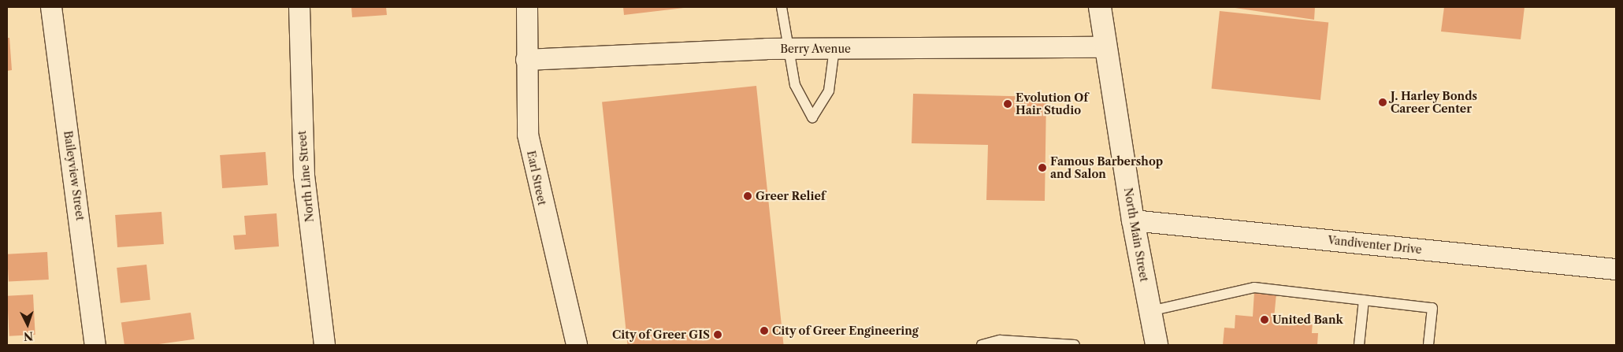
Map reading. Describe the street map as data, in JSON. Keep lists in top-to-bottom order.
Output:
{
  "streets": {
    "main road": ["North Main Street"],
    "street": [
      "Berry Avenue",
      "Baileyview Street",
      "North Line Street",
      "Earl Street",
      "Vandiventer Drive"
    ]
  },
  "crossings": [
    ["Berry Avenue", "Earl Street"],
    ["Berry Avenue", "North Main Street"],
    ["North Main Street", "Vandiventer Drive"]
  ],
  "places": [
    "J. Harley Bonds Career Center",
    "Evolution Of Hair Studio",
    "Famous Barbershop and Salon",
    "Greer Relief",
    "United Bank",
    "City of Greer Engineering",
    "City of Greer GIS"
  ],
  "north": "bottom"
}
